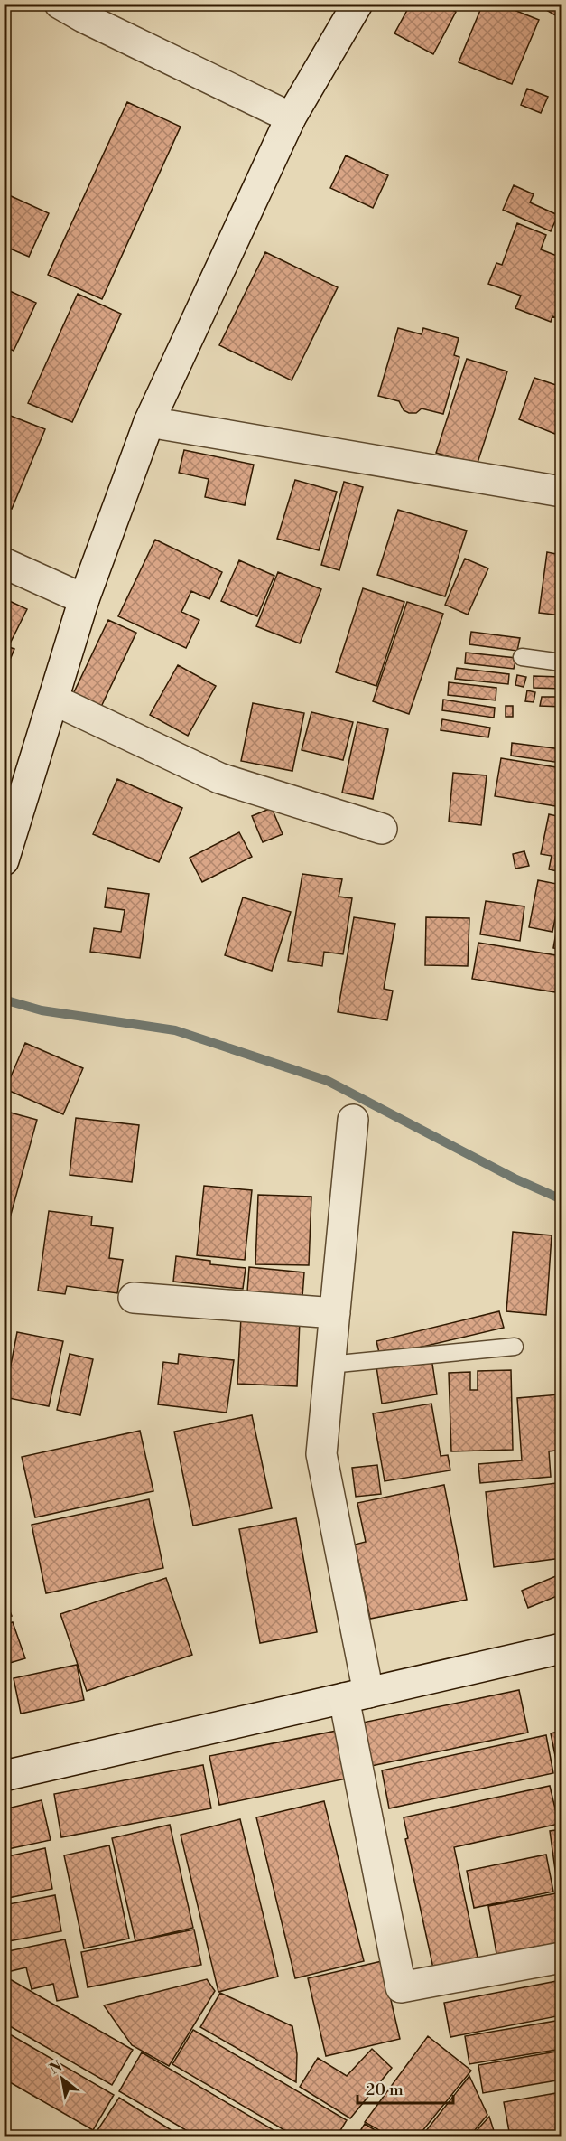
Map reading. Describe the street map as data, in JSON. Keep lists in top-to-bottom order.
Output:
{
  "scale_bar": "20 m",
  "north": "top left"
}
